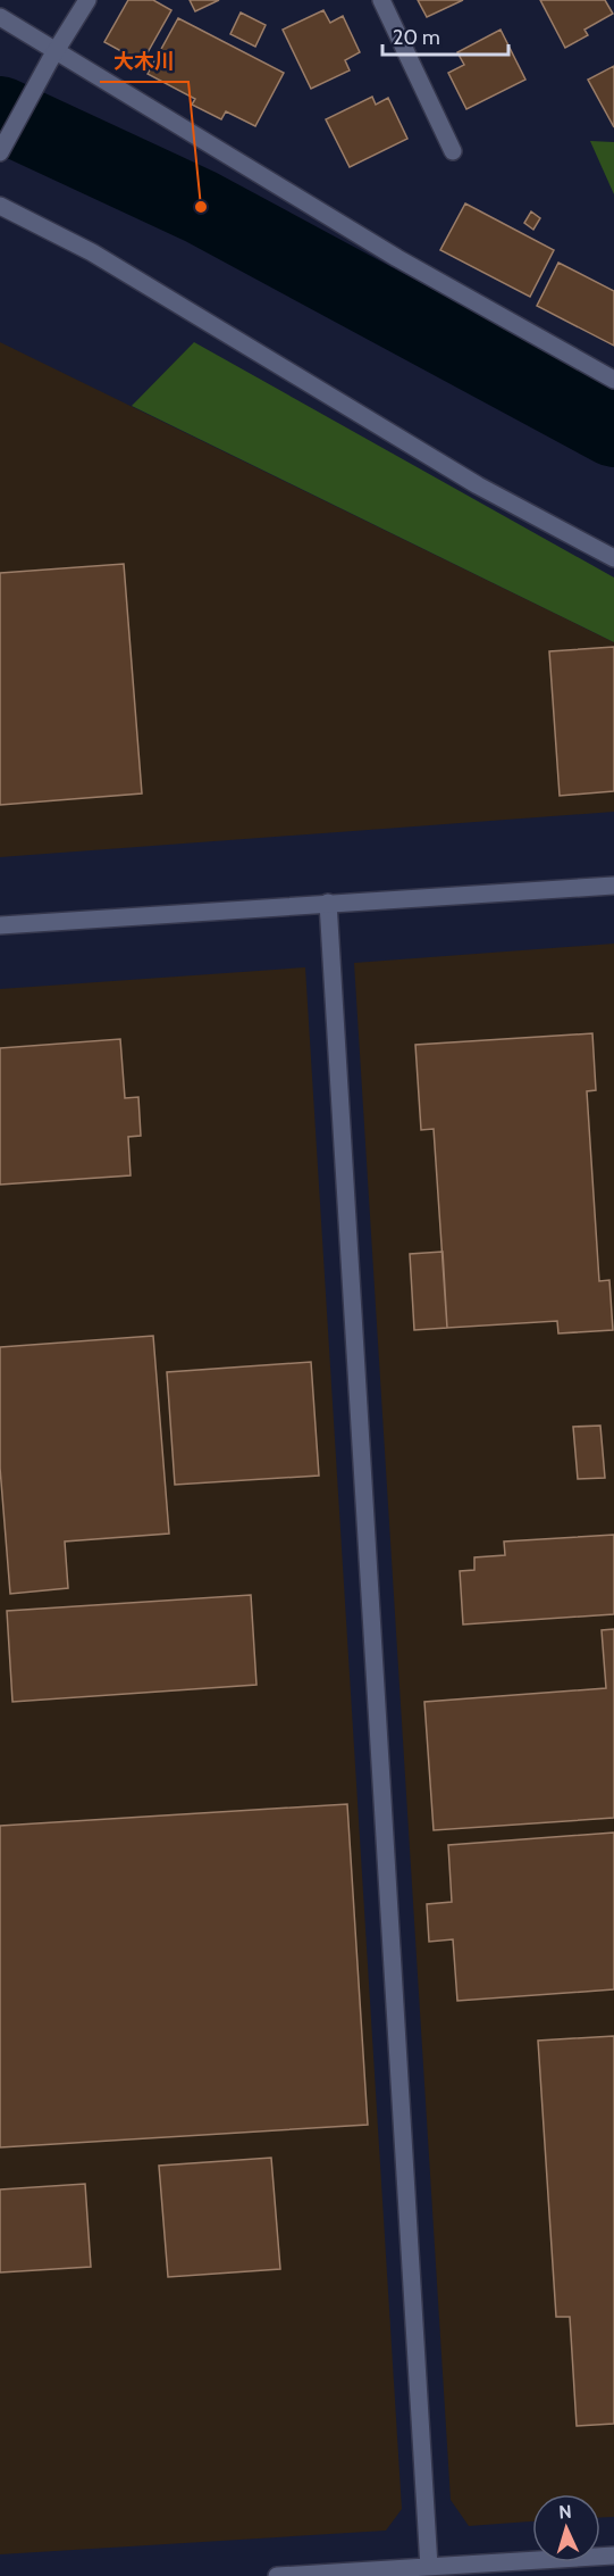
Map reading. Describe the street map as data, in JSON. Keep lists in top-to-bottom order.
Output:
{
  "places": ["大木川"],
  "scale_bar": "20 m",
  "north": "top"
}
